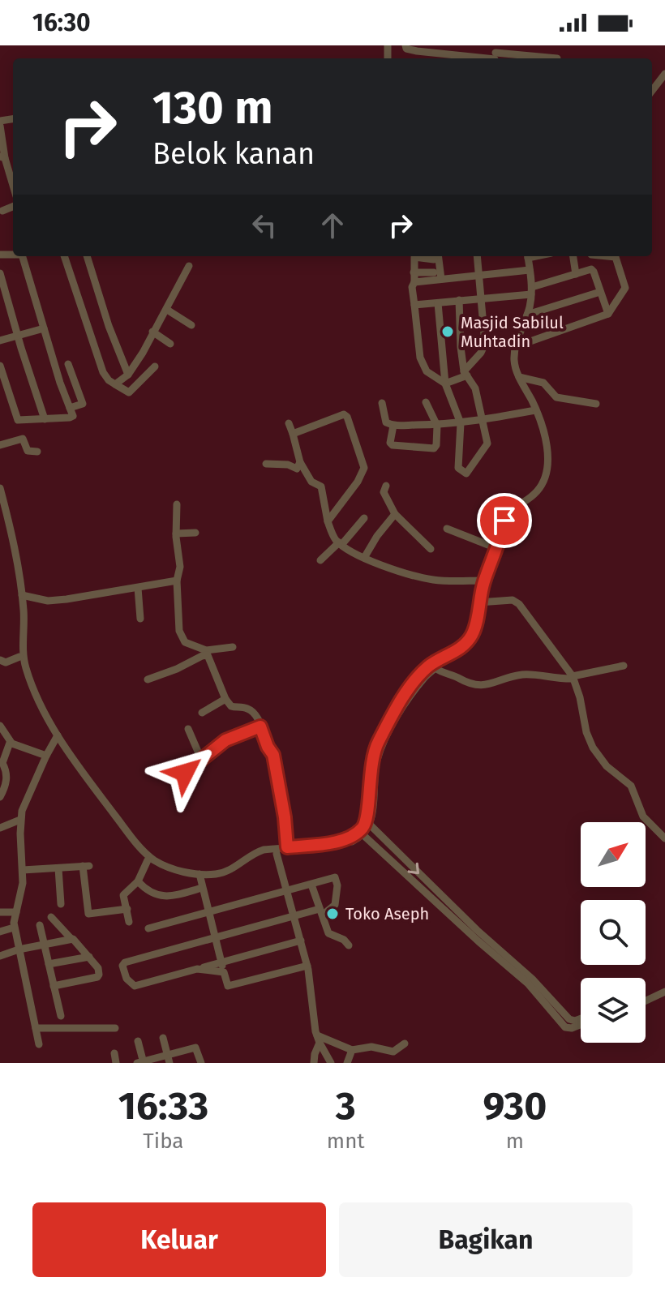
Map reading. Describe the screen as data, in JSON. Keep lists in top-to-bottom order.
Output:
{
  "places": ["Masjid Sabilul Muhtadin", "Toko Aseph"],
  "north": "top right",
  "page": {
    "status": "16:30",
    "turn": ["130 m", "Belok kanan"],
    "eta": [
      "16:33",
      "Tiba",
      "3",
      "mnt",
      "930",
      "m"
    ],
    "buttons": ["Keluar", "Bagikan"]
  }
}
